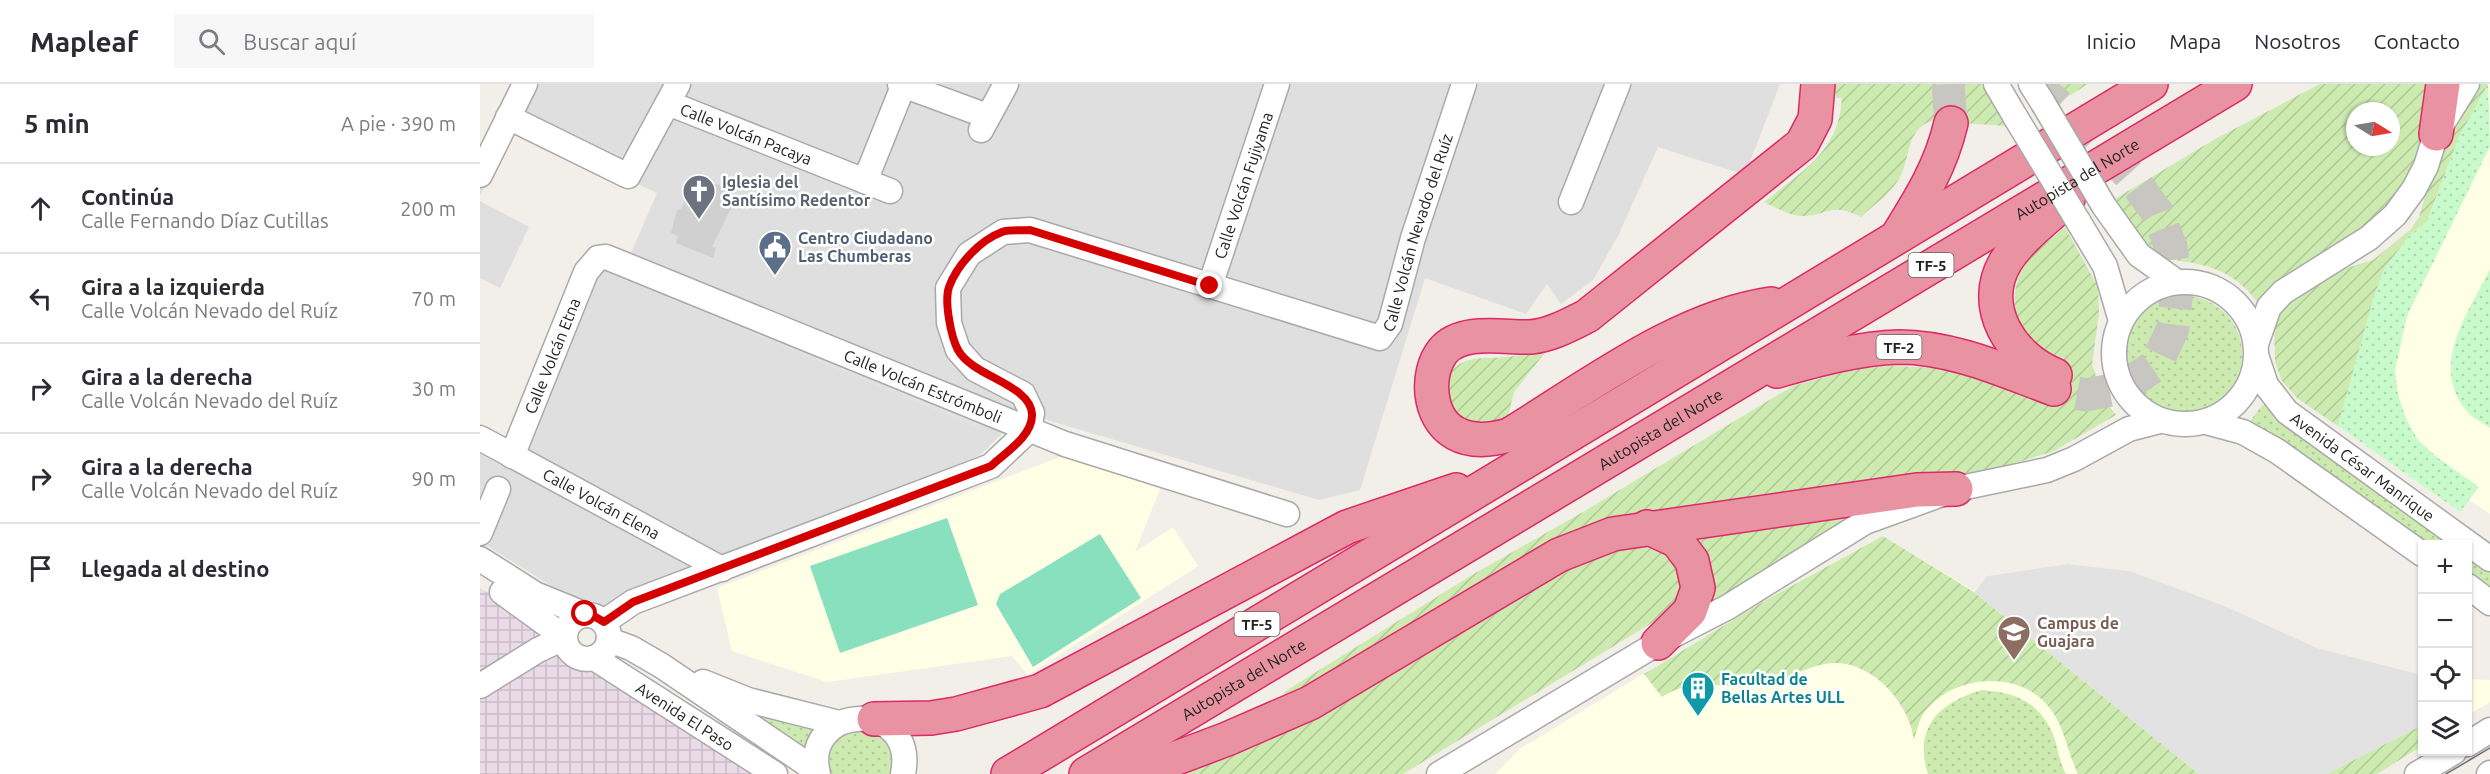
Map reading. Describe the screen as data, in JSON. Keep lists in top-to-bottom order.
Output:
{
  "streets": {
    "highway": ["Autopista del Norte", "TF-5", "TF-2"],
    "street": [
      "Calle Volcán Pacaya",
      "Calle Volcán Fujiyama",
      "Calle Volcán Nevado del Ruíz",
      "Calle Volcán Etna",
      "Calle Volcán Estrómboli",
      "Avenida César Manrique",
      "Calle Volcán Elena",
      "Avenida El Paso"
    ]
  },
  "crossings": [
    ["Autopista del Norte", "TF-2"],
    ["Calle Volcán Fujiyama", "Calle Volcán Nevado del Ruíz"],
    ["Calle Volcán Nevado del Ruíz", "Calle Volcán Estrómboli"],
    ["Calle Volcán Etna", "Calle Volcán Estrómboli"],
    ["Calle Volcán Etna", "Calle Volcán Elena"]
  ],
  "places": {
    "church": ["Iglesia del Santísimo Redentor"],
    "public building": ["Centro Ciudadano Las Chumberas"],
    "school or university": ["Campus de Guajara"],
    "building": ["Facultad de Bellas Artes ULL"]
  },
  "north": "right",
  "page": {
    "header": "Mapleaf",
    "search": "Buscar aquí",
    "nav": [
      "Inicio",
      "Mapa",
      "Nosotros",
      "Contacto"
    ],
    "heading": ["5 min", "A pie · 390 m"],
    "list": [
      ["Continúa", "Calle Fernando Díaz Cutillas", "200 m"],
      ["Gira a la izquierda", "Calle Volcán Nevado del Ruíz", "70 m"],
      ["Gira a la derecha", "Calle Volcán Nevado del Ruíz", "30 m"],
      ["Gira a la derecha", "Calle Volcán Nevado del Ruíz", "90 m"],
      "Llegada al destino"
    ],
    "map_buttons": ["+", "−"]
  }
}
